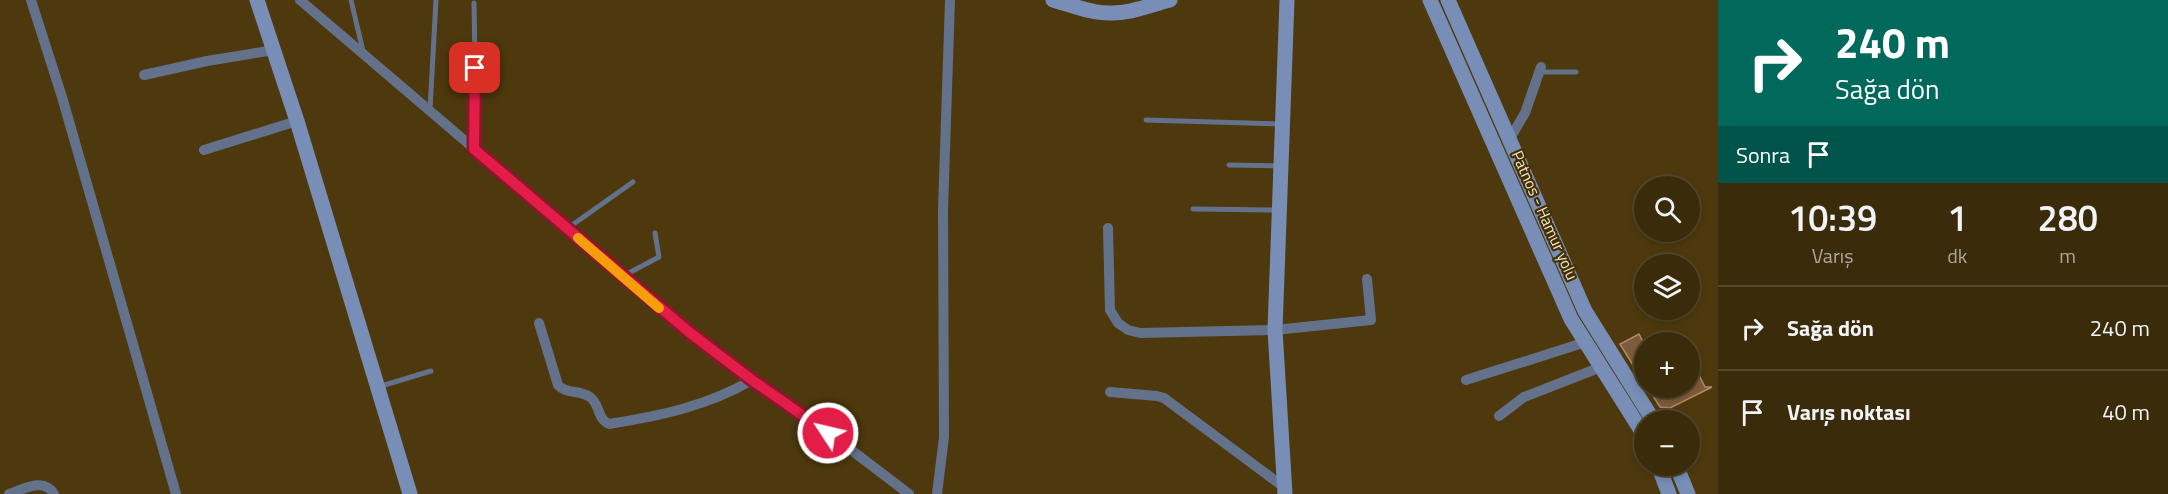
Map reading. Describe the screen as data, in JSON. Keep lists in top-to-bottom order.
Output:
{
  "streets": {
    "street": ["Patnos - Hamur yolu"]
  },
  "page": {
    "turn": ["240 m", "Sağa dön"],
    "then": "Sonra",
    "map_buttons": ["+", "−"],
    "eta": [
      "10:39",
      "Varış",
      "1",
      "dk",
      "280",
      "m"
    ],
    "list": [
      {
        "name": "Sağa dön",
        "value": "240 m"
      },
      {
        "name": "Varış noktası",
        "value": "40 m"
      }
    ]
  }
}
